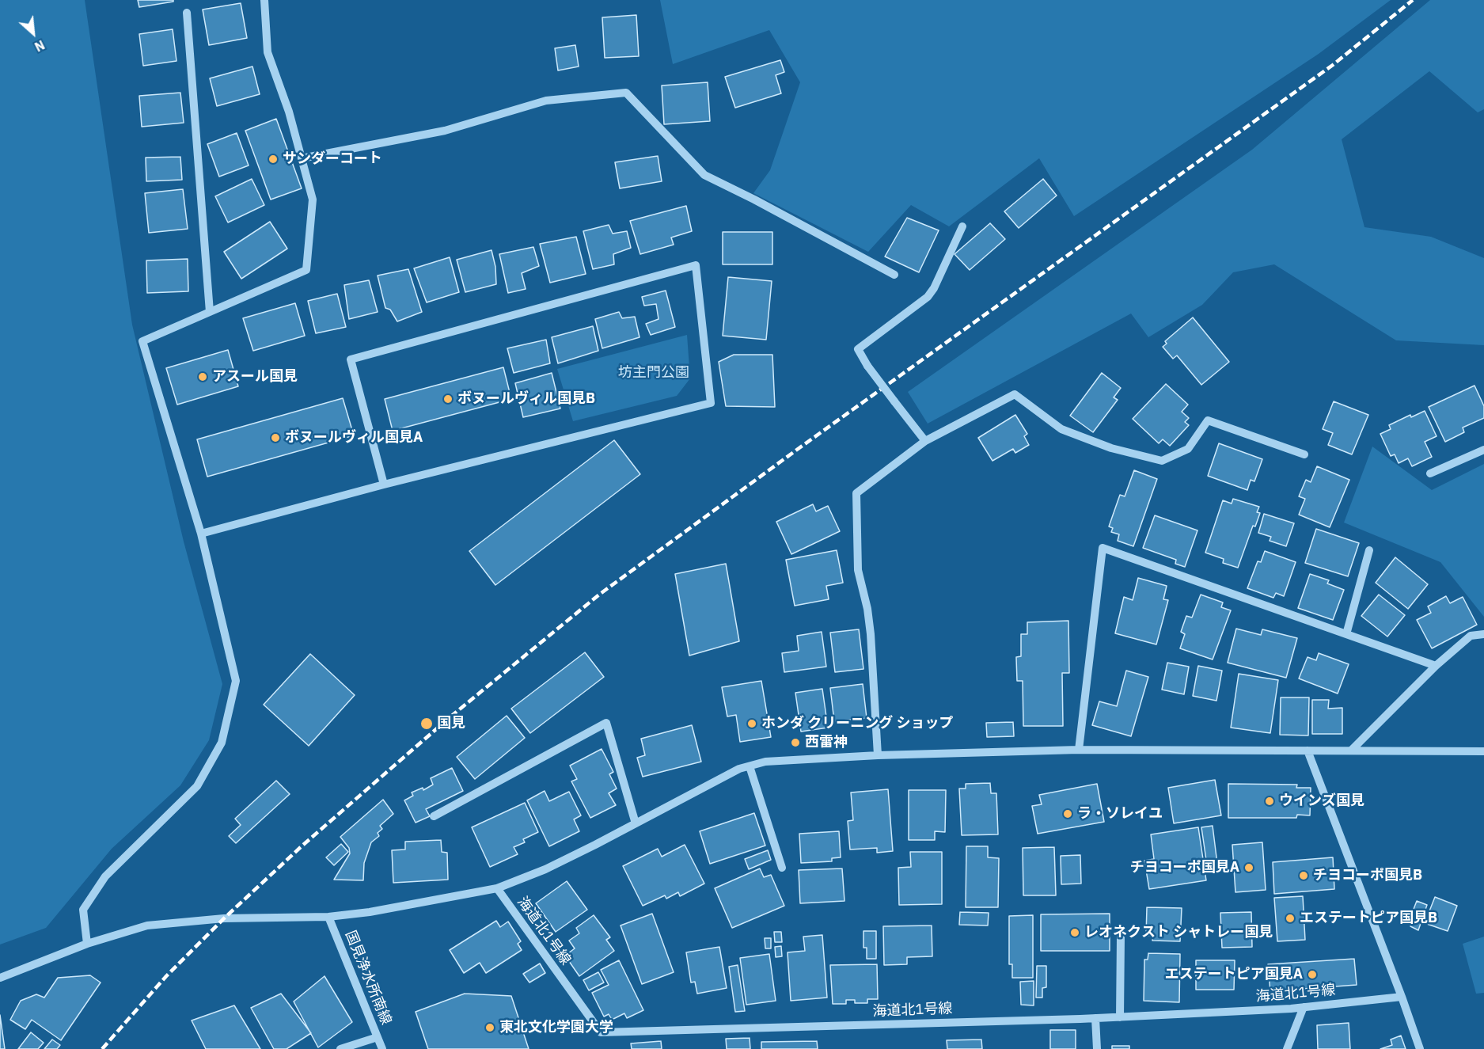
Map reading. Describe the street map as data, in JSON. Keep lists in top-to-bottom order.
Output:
{
  "streets": {
    "street": ["海道北1号線", "国見浄水所南線"]
  },
  "parks": ["坊主門公園"],
  "places": [
    "サンダーコート",
    "アスール国見",
    "ボヌールヴィル国見B",
    "ボヌールヴィル国見A",
    "国見",
    "ホンダ クリーニング ショップ",
    "西雷神",
    "ウインズ国見",
    "ラ・ソレイユ",
    "チヨコーポ国見A",
    "チヨコーポ国見B",
    "エステートピア国見B",
    "レオネクスト シャトレー国見",
    "エステートピア国見A",
    "東北文化学園大学"
  ],
  "north": "bottom right"
}
